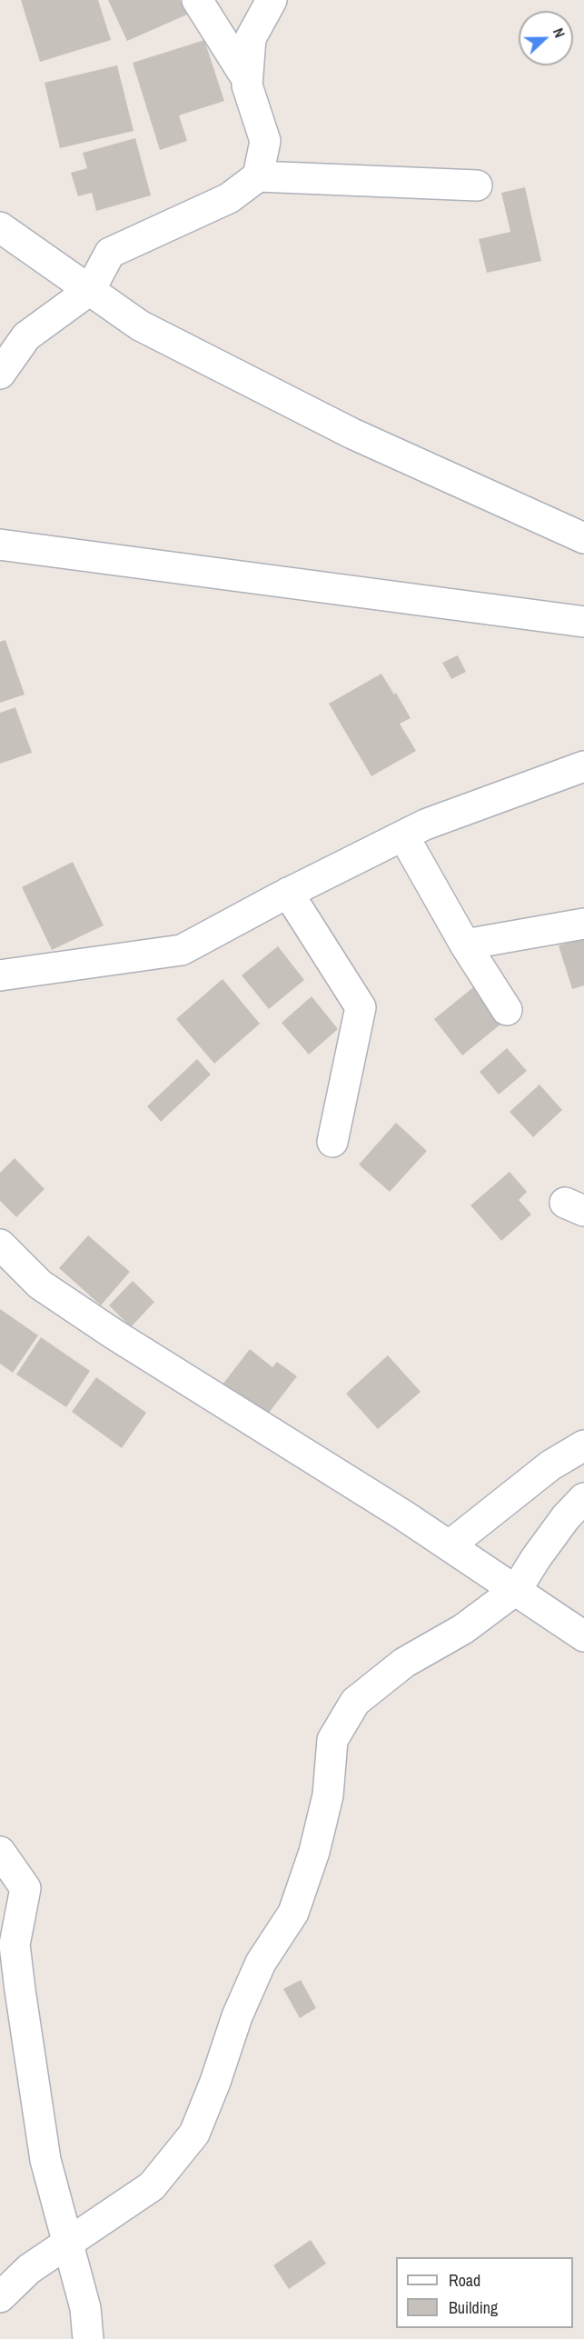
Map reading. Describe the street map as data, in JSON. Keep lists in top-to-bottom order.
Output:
{
  "legend": ["Road", "Building"],
  "north": "right"
}
